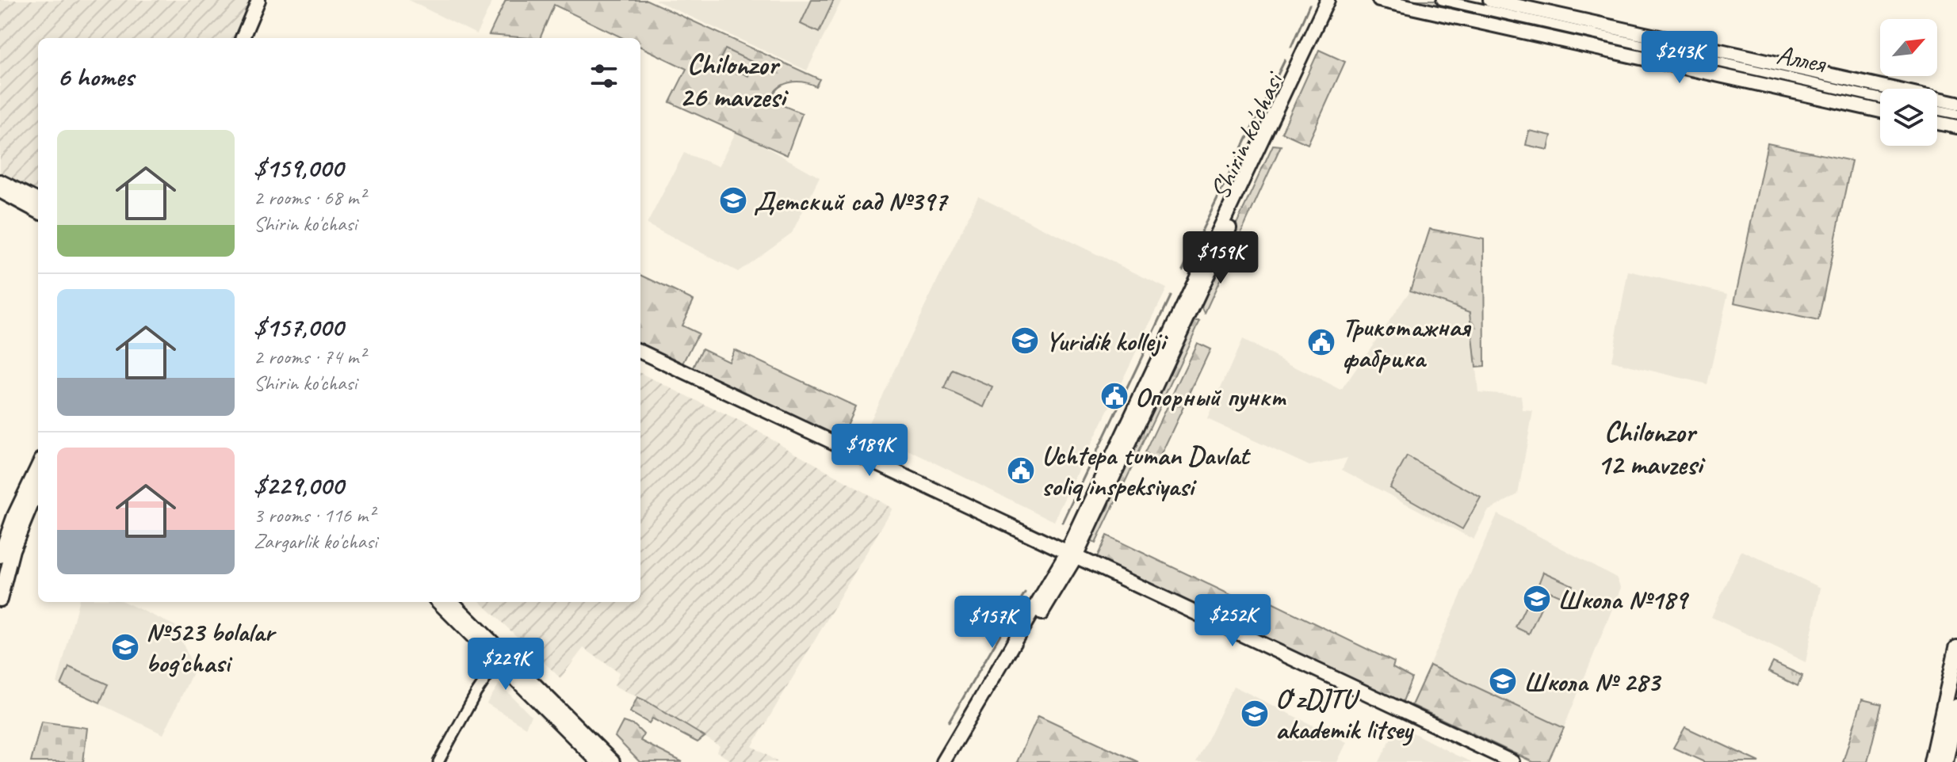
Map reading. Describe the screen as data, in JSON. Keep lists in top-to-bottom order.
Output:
{
  "streets": {
    "main road": ["Shirin ko'chasi"],
    "street": ["Аллея"]
  },
  "districts": ["Chilonzor 26 mavzesi", "Chilonzor 12 mavzesi"],
  "places": {
    "school or university": [
      "Детский сад №397",
      "Yuridik kolleji",
      "Школа №189",
      "№523 bolalar bog'chasi",
      "Школа № 283",
      "OʻzDJTU akademik litsey"
    ],
    "public building": ["Трикотажная фабрика", "Опорный пункт", "Uchtepa tuman Davlat soliq inspeksiyasi"]
  },
  "north": "top right",
  "page": {
    "price": [
      "$243K",
      "$159K",
      "$189K",
      "$252K",
      "$157K",
      "$229K"
    ],
    "heading": "6 homes",
    "list": [
      {
        "name": "$159,000",
        "note": "2 rooms · 68 m² · Shirin ko'chasi"
      },
      {
        "name": "$157,000",
        "note": "2 rooms · 74 m² · Shirin ko'chasi"
      },
      {
        "name": "$229,000",
        "note": "3 rooms · 116 m² · Zargarlik ko'chasi"
      }
    ]
  }
}
